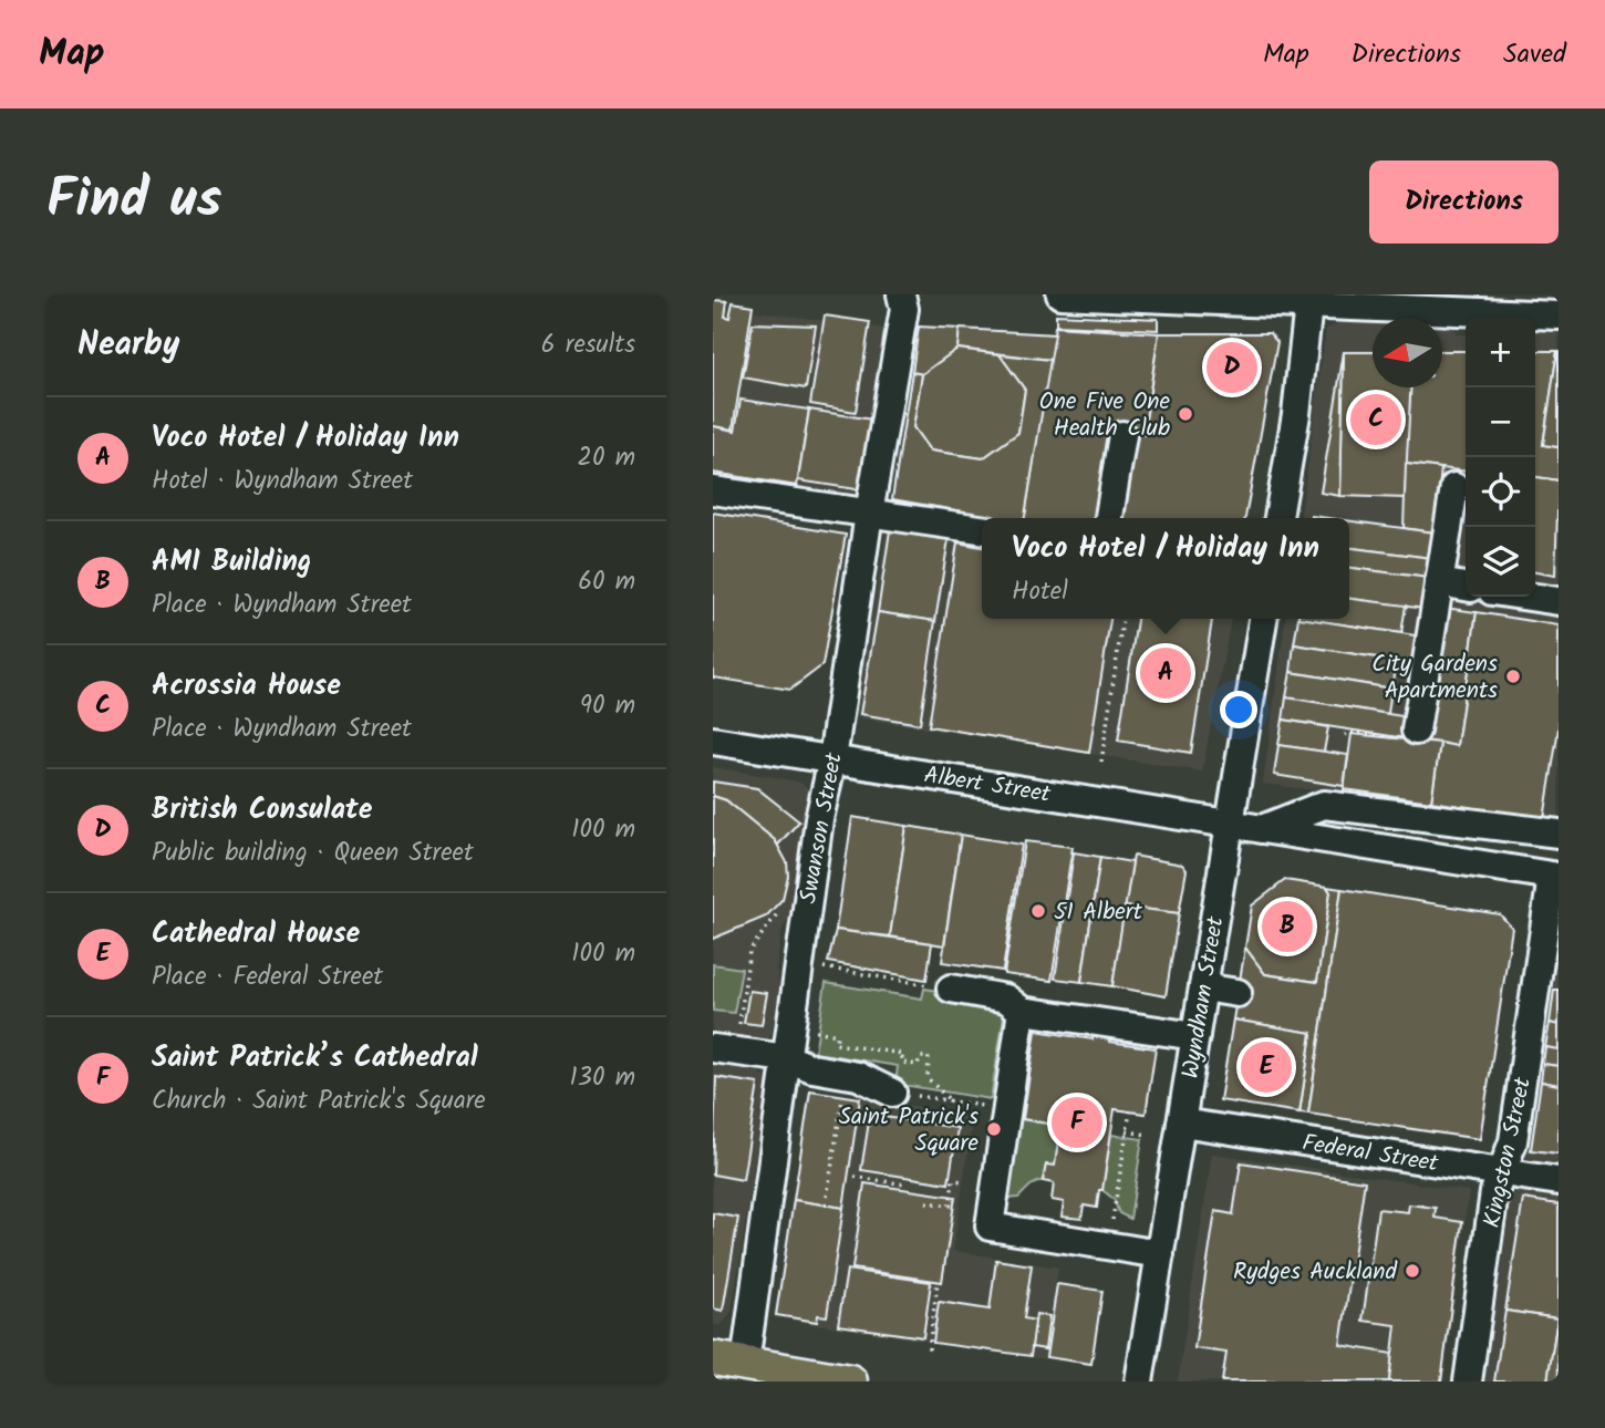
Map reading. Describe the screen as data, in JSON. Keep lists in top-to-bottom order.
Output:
{
  "streets": {
    "street": [
      "Albert Street",
      "Swanson Street",
      "Wyndham Street",
      "Federal Street",
      "Kingston Street"
    ]
  },
  "crossings": [
    ["Albert Street", "Swanson Street"],
    ["Albert Street", "Wyndham Street"],
    ["Albert Street", "Kingston Street"],
    ["Wyndham Street", "Federal Street"],
    ["Federal Street", "Kingston Street"]
  ],
  "places": [
    "One Five One Health Club",
    "City Gardens Apartments",
    "51 Albert",
    "Saint Patrick's Square",
    "Rydges Auckland"
  ],
  "north": "left",
  "page": {
    "header": "Map",
    "nav": ["Map", "Directions", "Saved"],
    "title": "Find us",
    "buttons": "Directions",
    "heading": ["Nearby", "6 results"],
    "map_buttons": ["+", "−"],
    "pins": [
      "D",
      "C",
      "A",
      "B",
      "E",
      "F"
    ],
    "list": [
      {
        "mark": "A",
        "name": "Voco Hotel / Holiday Inn",
        "note": "Hotel · Wyndham Street",
        "value": "20 m"
      },
      {
        "mark": "B",
        "name": "AMI Building",
        "note": "Place · Wyndham Street",
        "value": "60 m"
      },
      {
        "mark": "C",
        "name": "Acrossia House",
        "note": "Place · Wyndham Street",
        "value": "90 m"
      },
      {
        "mark": "D",
        "name": "British Consulate",
        "note": "Public building · Queen Street",
        "value": "100 m"
      },
      {
        "mark": "E",
        "name": "Cathedral House",
        "note": "Place · Federal Street",
        "value": "100 m"
      },
      {
        "mark": "F",
        "name": "Saint Patrick’s Cathedral",
        "note": "Church · Saint Patrick's Square",
        "value": "130 m"
      }
    ],
    "popup": ["Voco Hotel / Holiday Inn", "Hotel"]
  }
}
